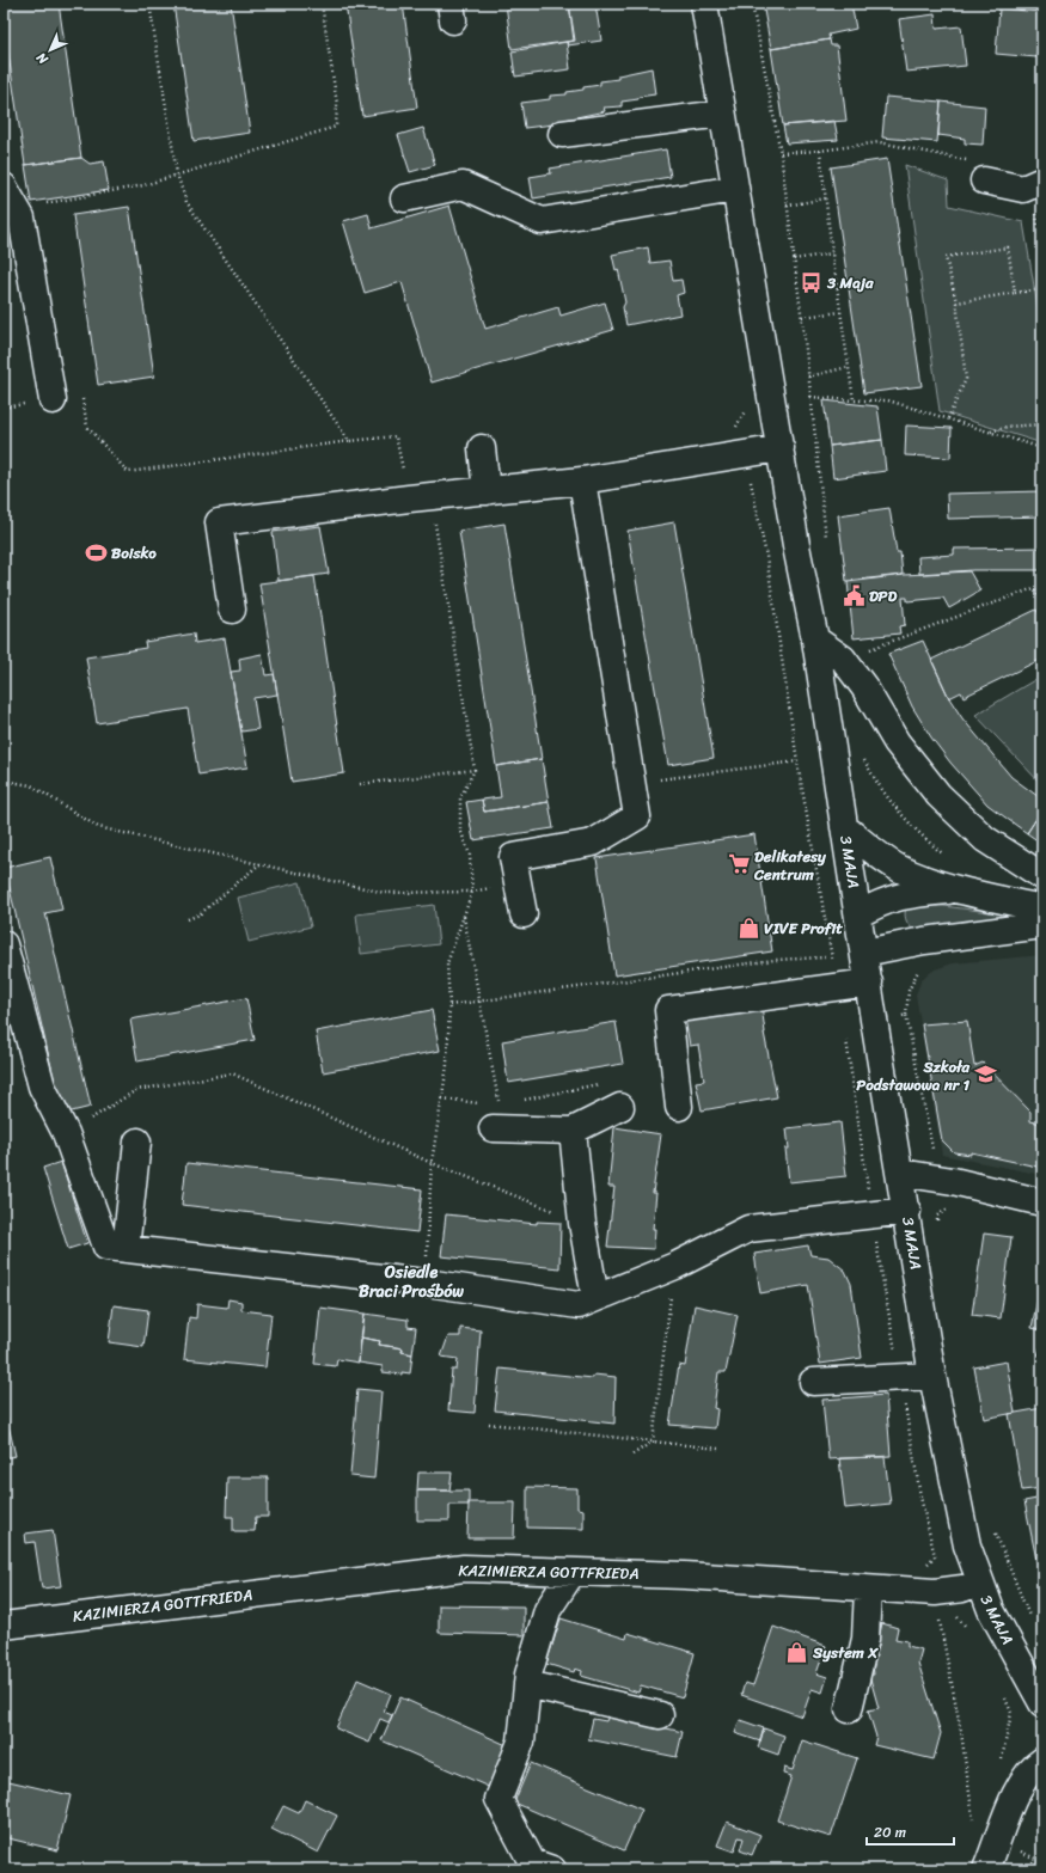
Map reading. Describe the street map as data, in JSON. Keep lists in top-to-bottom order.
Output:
{
  "streets": {
    "street": ["3 MAJA", "KAZIMIERZA GOTTFRIEDA"]
  },
  "crossings": [
    ["3 MAJA", "KAZIMIERZA GOTTFRIEDA"]
  ],
  "districts": ["Osiedle Braci Prośbów"],
  "places": {
    "bus stop": ["3 Maja"],
    "sports": ["Boisko"],
    "public building": ["DPD"],
    "supermarket": ["Delikatesy Centrum"],
    "shop": ["VIVE Profit", "System X"],
    "school or university": ["Szkoła Podstawowa nr 1"]
  },
  "scale_bar": "20 m",
  "north": "bottom left"
}
